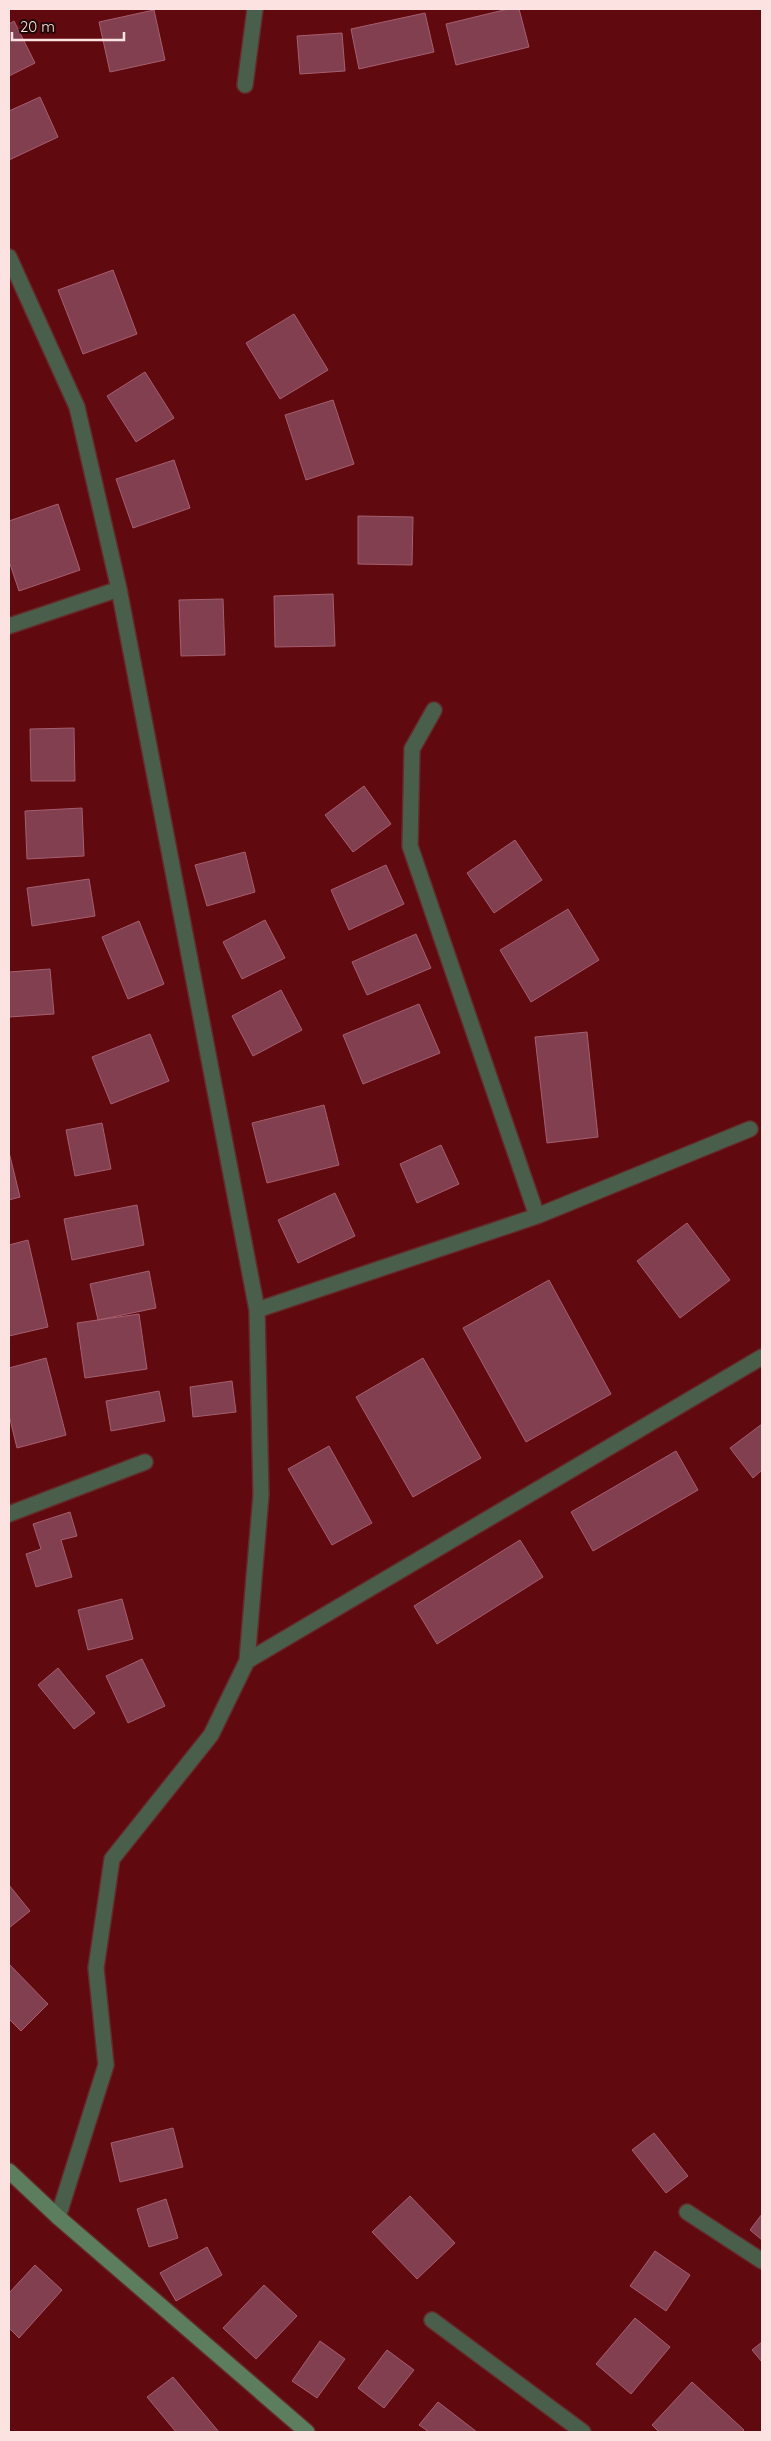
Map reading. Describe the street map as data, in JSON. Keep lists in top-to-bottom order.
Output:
{
  "scale_bar": "20 m"
}
